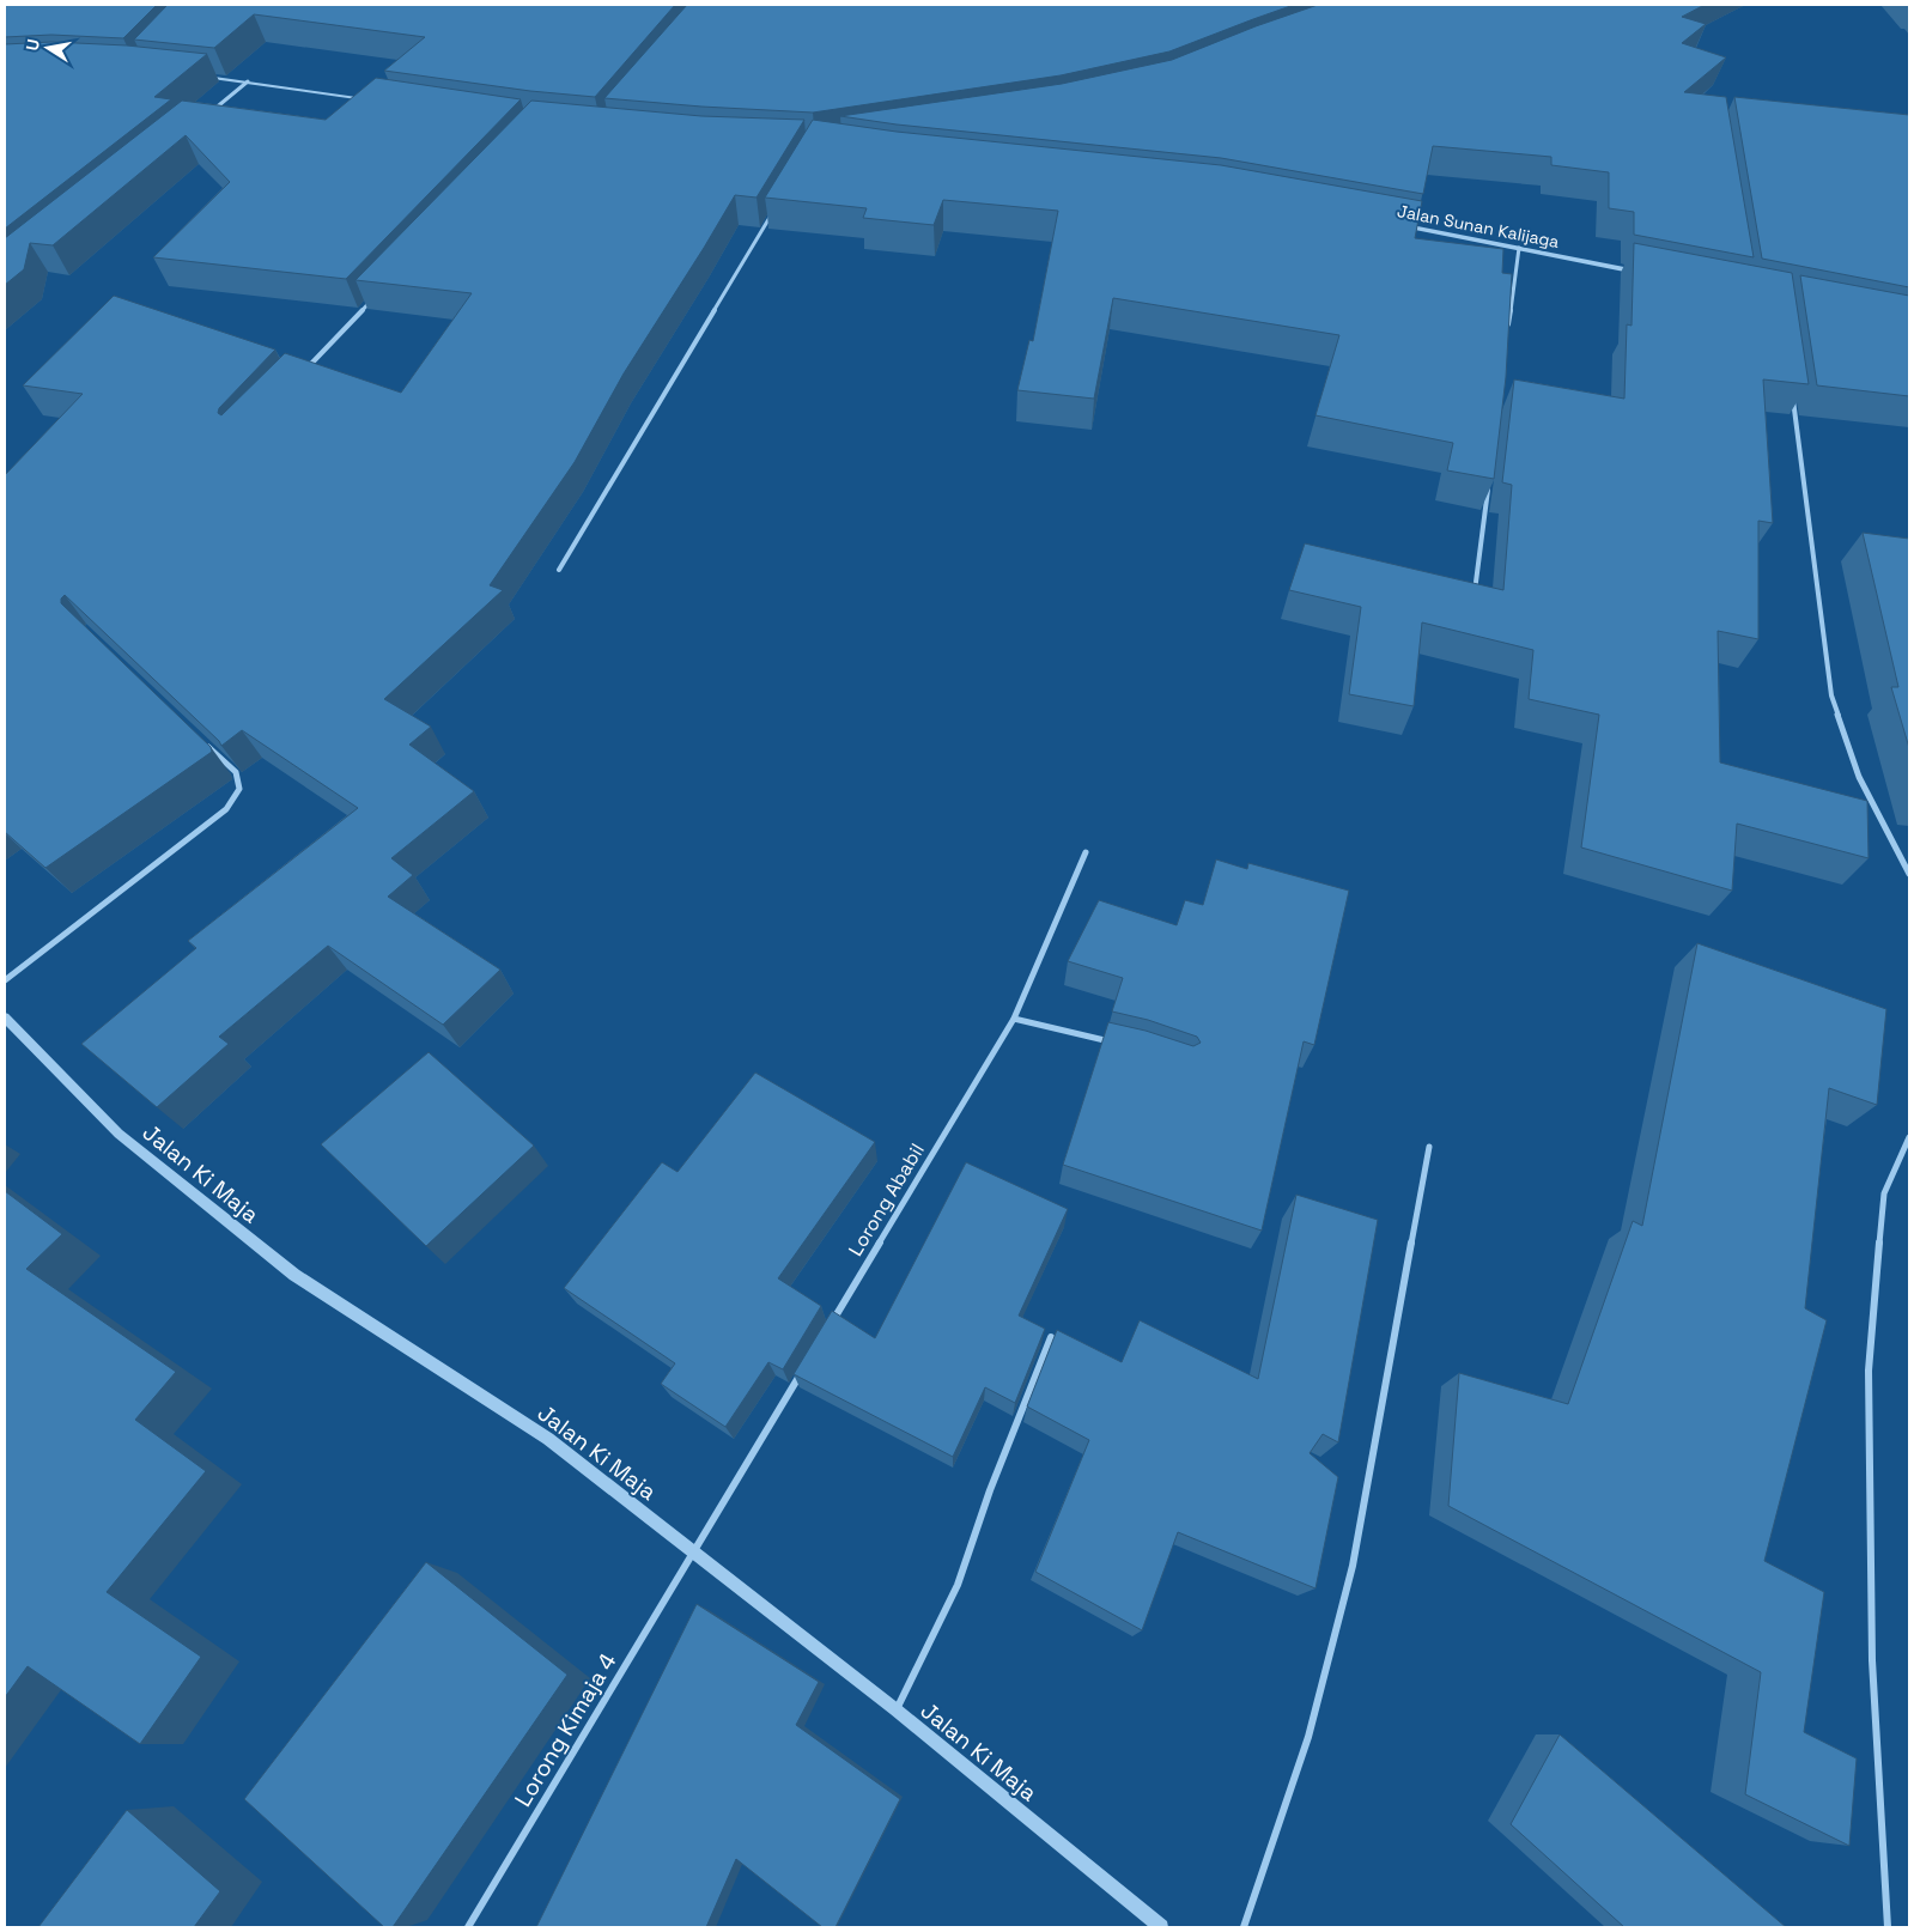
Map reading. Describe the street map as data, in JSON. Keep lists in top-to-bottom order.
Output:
{
  "streets": {
    "street": [
      "Jalan Sunan Kalijaga",
      "Jalan Ki Maja",
      "Lorong Ababil",
      "Lorong Kimaja 4"
    ]
  },
  "crossings": [
    ["Jalan Ki Maja", "Lorong Kimaja 4"]
  ],
  "north": "left"
}
